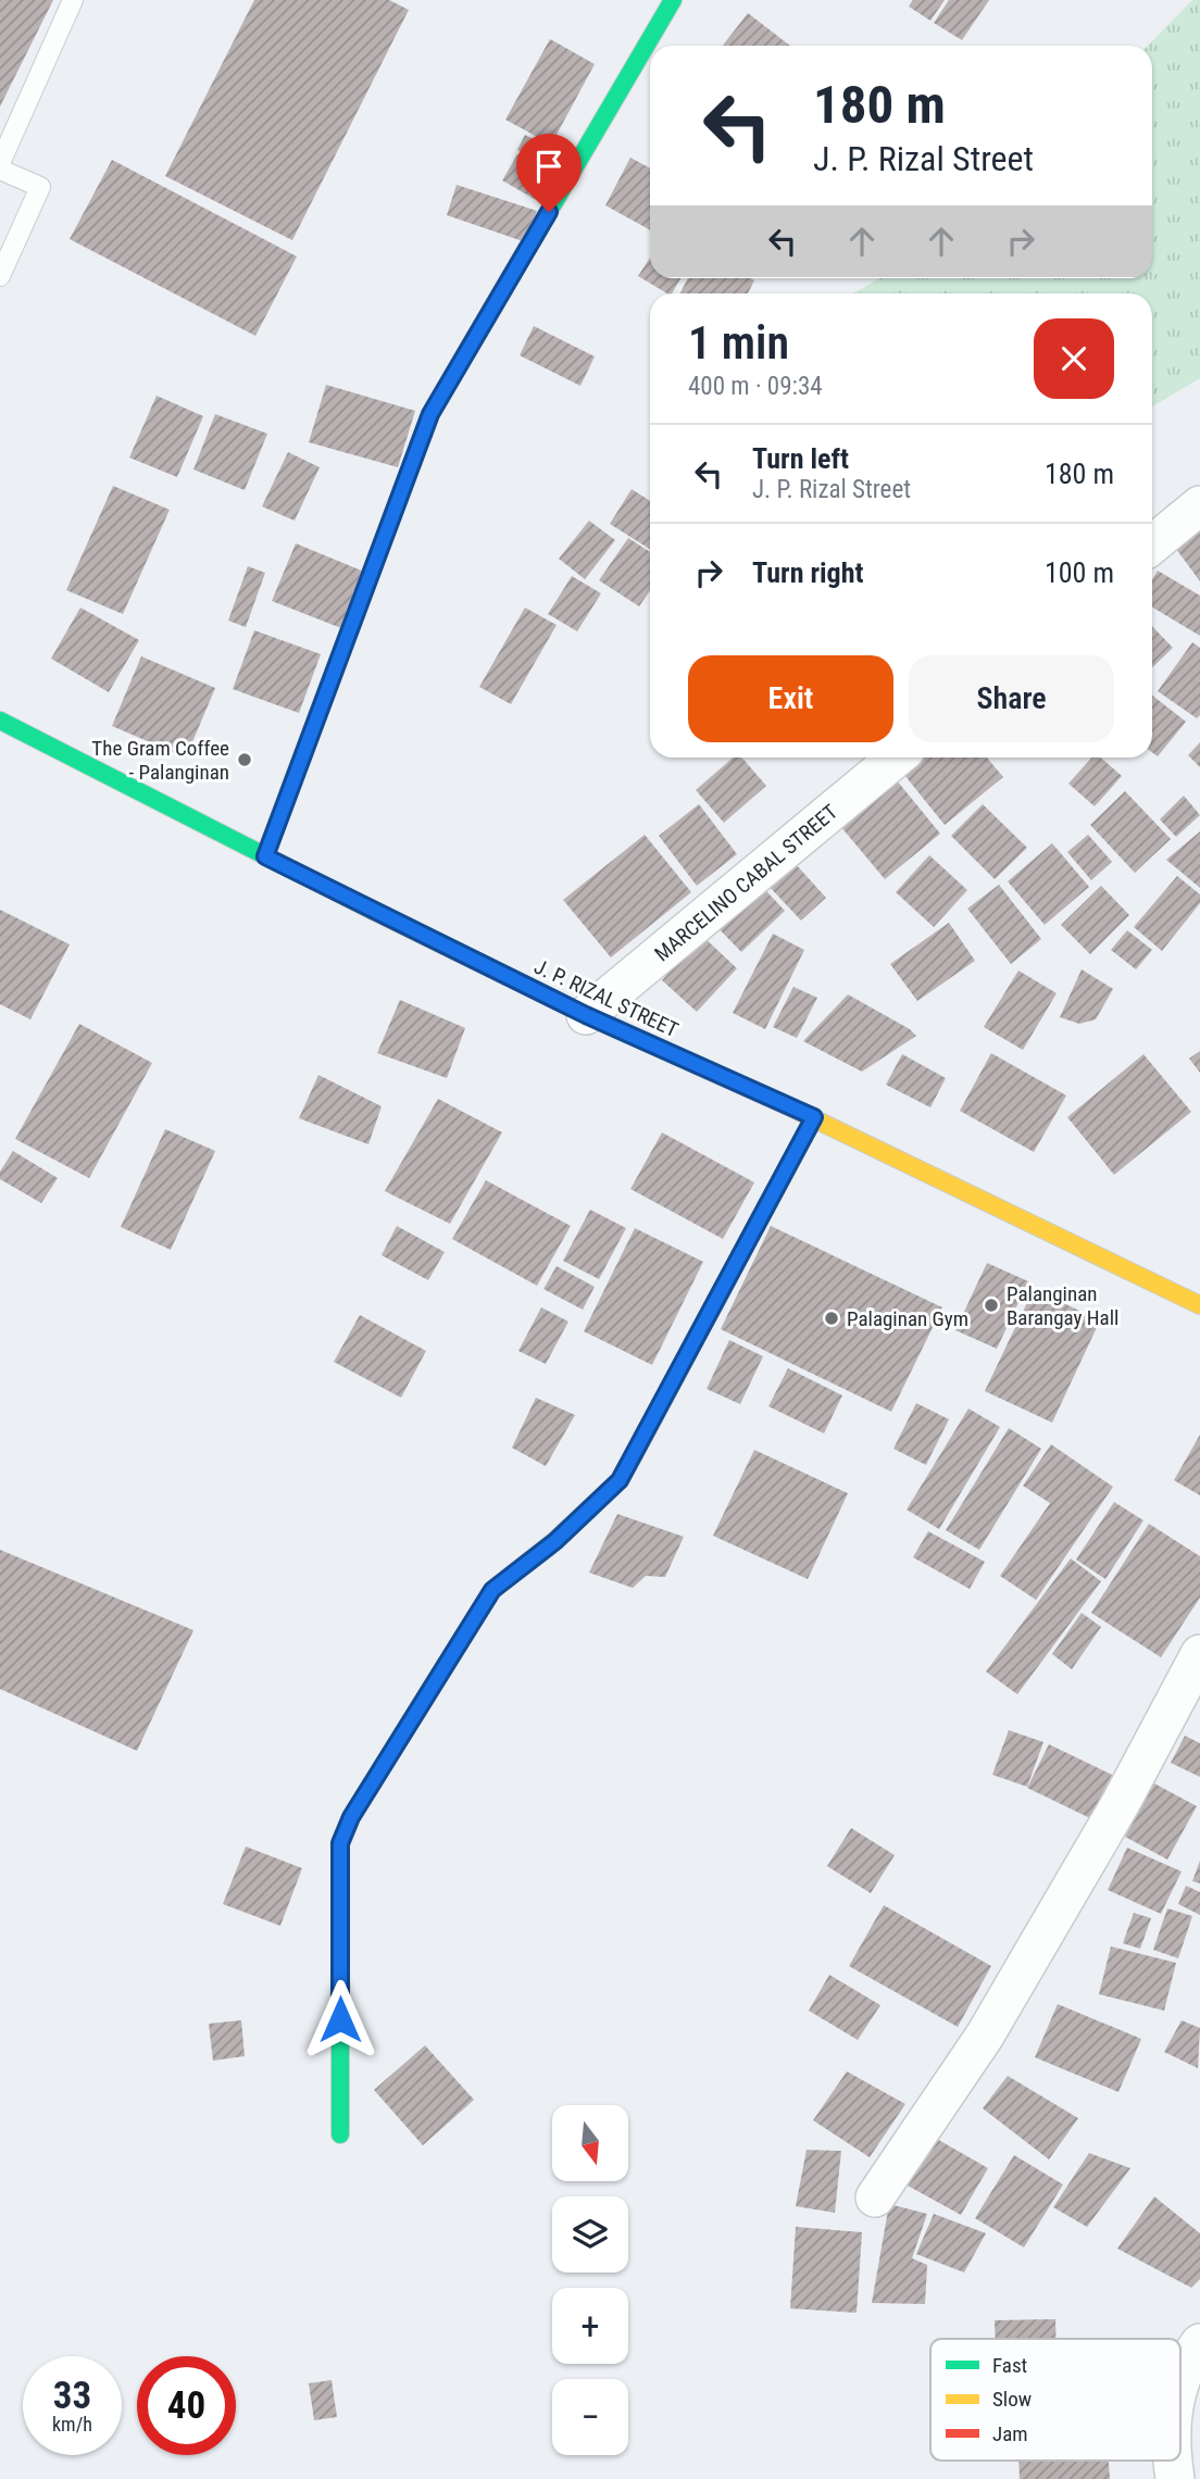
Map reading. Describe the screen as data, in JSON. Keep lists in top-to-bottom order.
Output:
{
  "streets": {
    "street": ["MARCELINO CABAL STREET", "J. P. RIZAL STREET"]
  },
  "crossings": [
    ["MARCELINO CABAL STREET", "J. P. RIZAL STREET"]
  ],
  "places": ["The Gram Coffee - Palanginan", "Palanginan Barangay Hall", "Palaginan Gym"],
  "legend": ["Fast", "Slow", "Jam"],
  "north": "bottom",
  "page": {
    "turn": ["180 m", "J. P. Rizal Street"],
    "heading": ["1 min", "400 m · 09:34"],
    "list": [
      {
        "name": "Turn left",
        "note": "J. P. Rizal Street",
        "value": "180 m"
      },
      {
        "name": "Turn right",
        "value": "100 m"
      }
    ],
    "buttons": ["Exit", "Share"],
    "map_buttons": ["+", "−"],
    "speed": "33 km/h",
    "limit": "40"
  }
}
